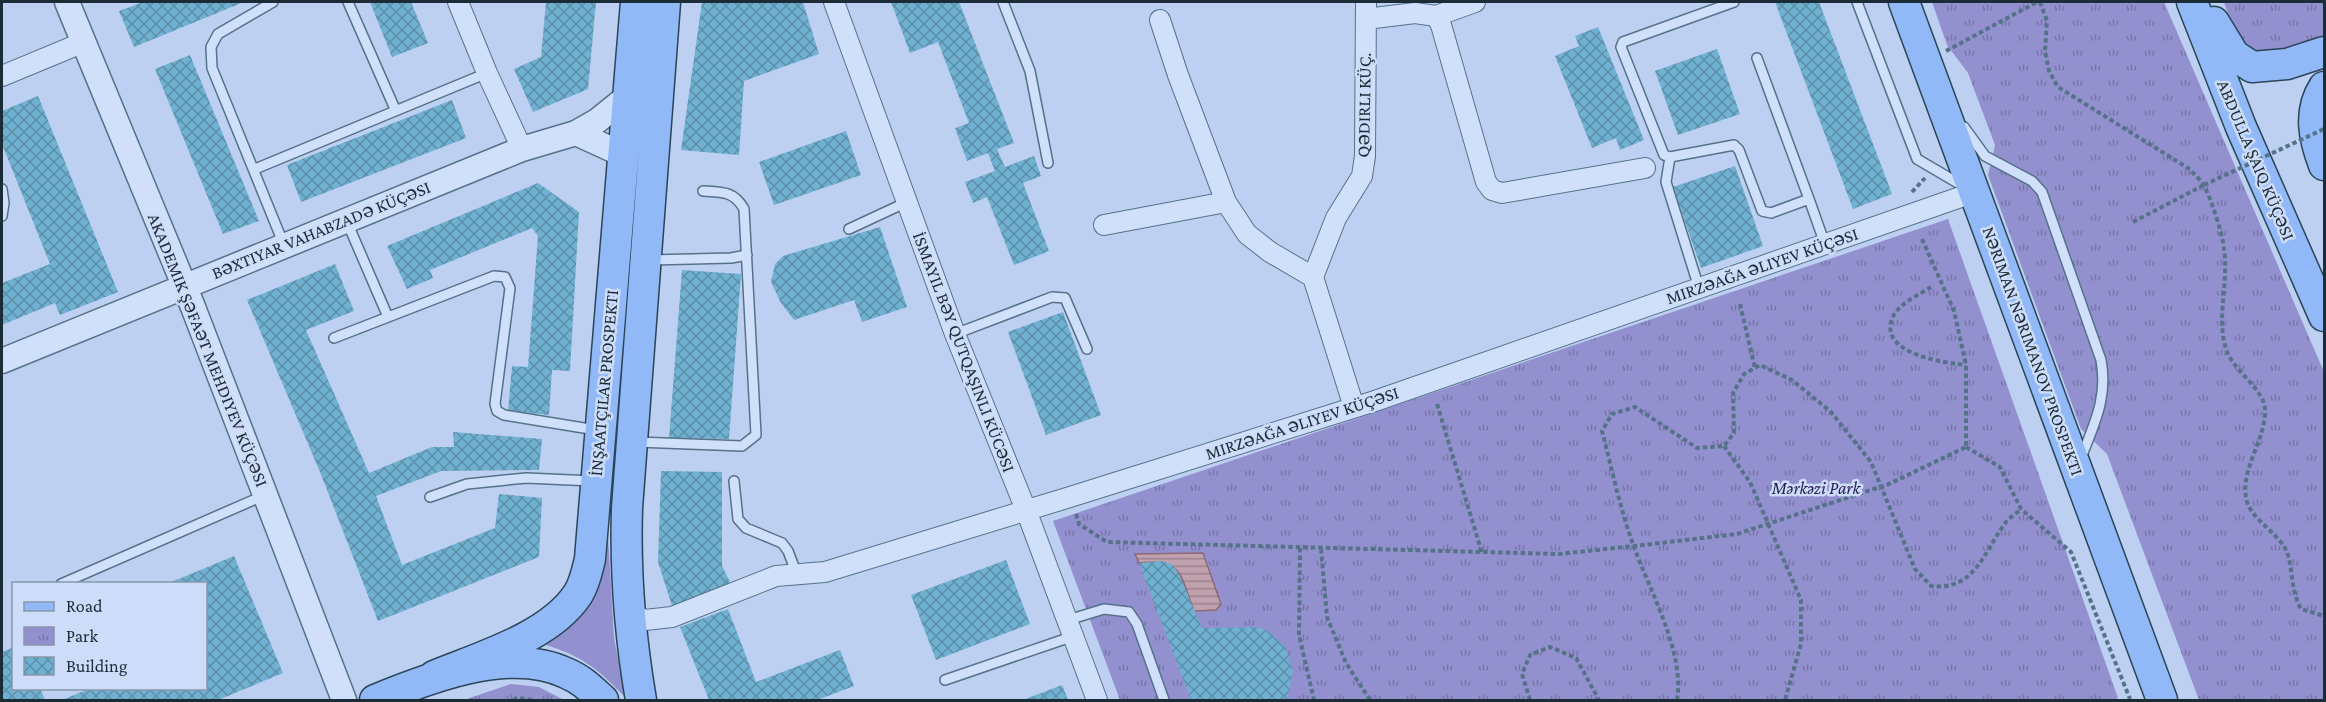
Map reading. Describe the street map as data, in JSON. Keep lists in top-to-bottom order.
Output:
{
  "streets": {
    "main road": ["ABDULLA ŞAIQ KÜÇƏSI", "NƏRIMAN NƏRIMANOV PROSPEKTI"],
    "street": [
      "QƏDIRLI KÜÇ.",
      "BƏXTIYAR VAHABZADƏ KÜÇƏSI",
      "MIRZƏAĞA ƏLIYEV KÜÇƏSI",
      "AKADEMIK ŞƏFAƏT MEHDIYEV KÜÇƏSI"
    ]
  },
  "crossings": [
    ["BƏXTIYAR VAHABZADƏ KÜÇƏSI", "AKADEMIK ŞƏFAƏT MEHDIYEV KÜÇƏSI"],
    ["MIRZƏAĞA ƏLIYEV KÜÇƏSI", "NƏRIMAN NƏRIMANOV PROSPEKTI"]
  ],
  "parks": ["Mərkəzi Park"],
  "legend": ["Road", "Park", "Building"]
}
